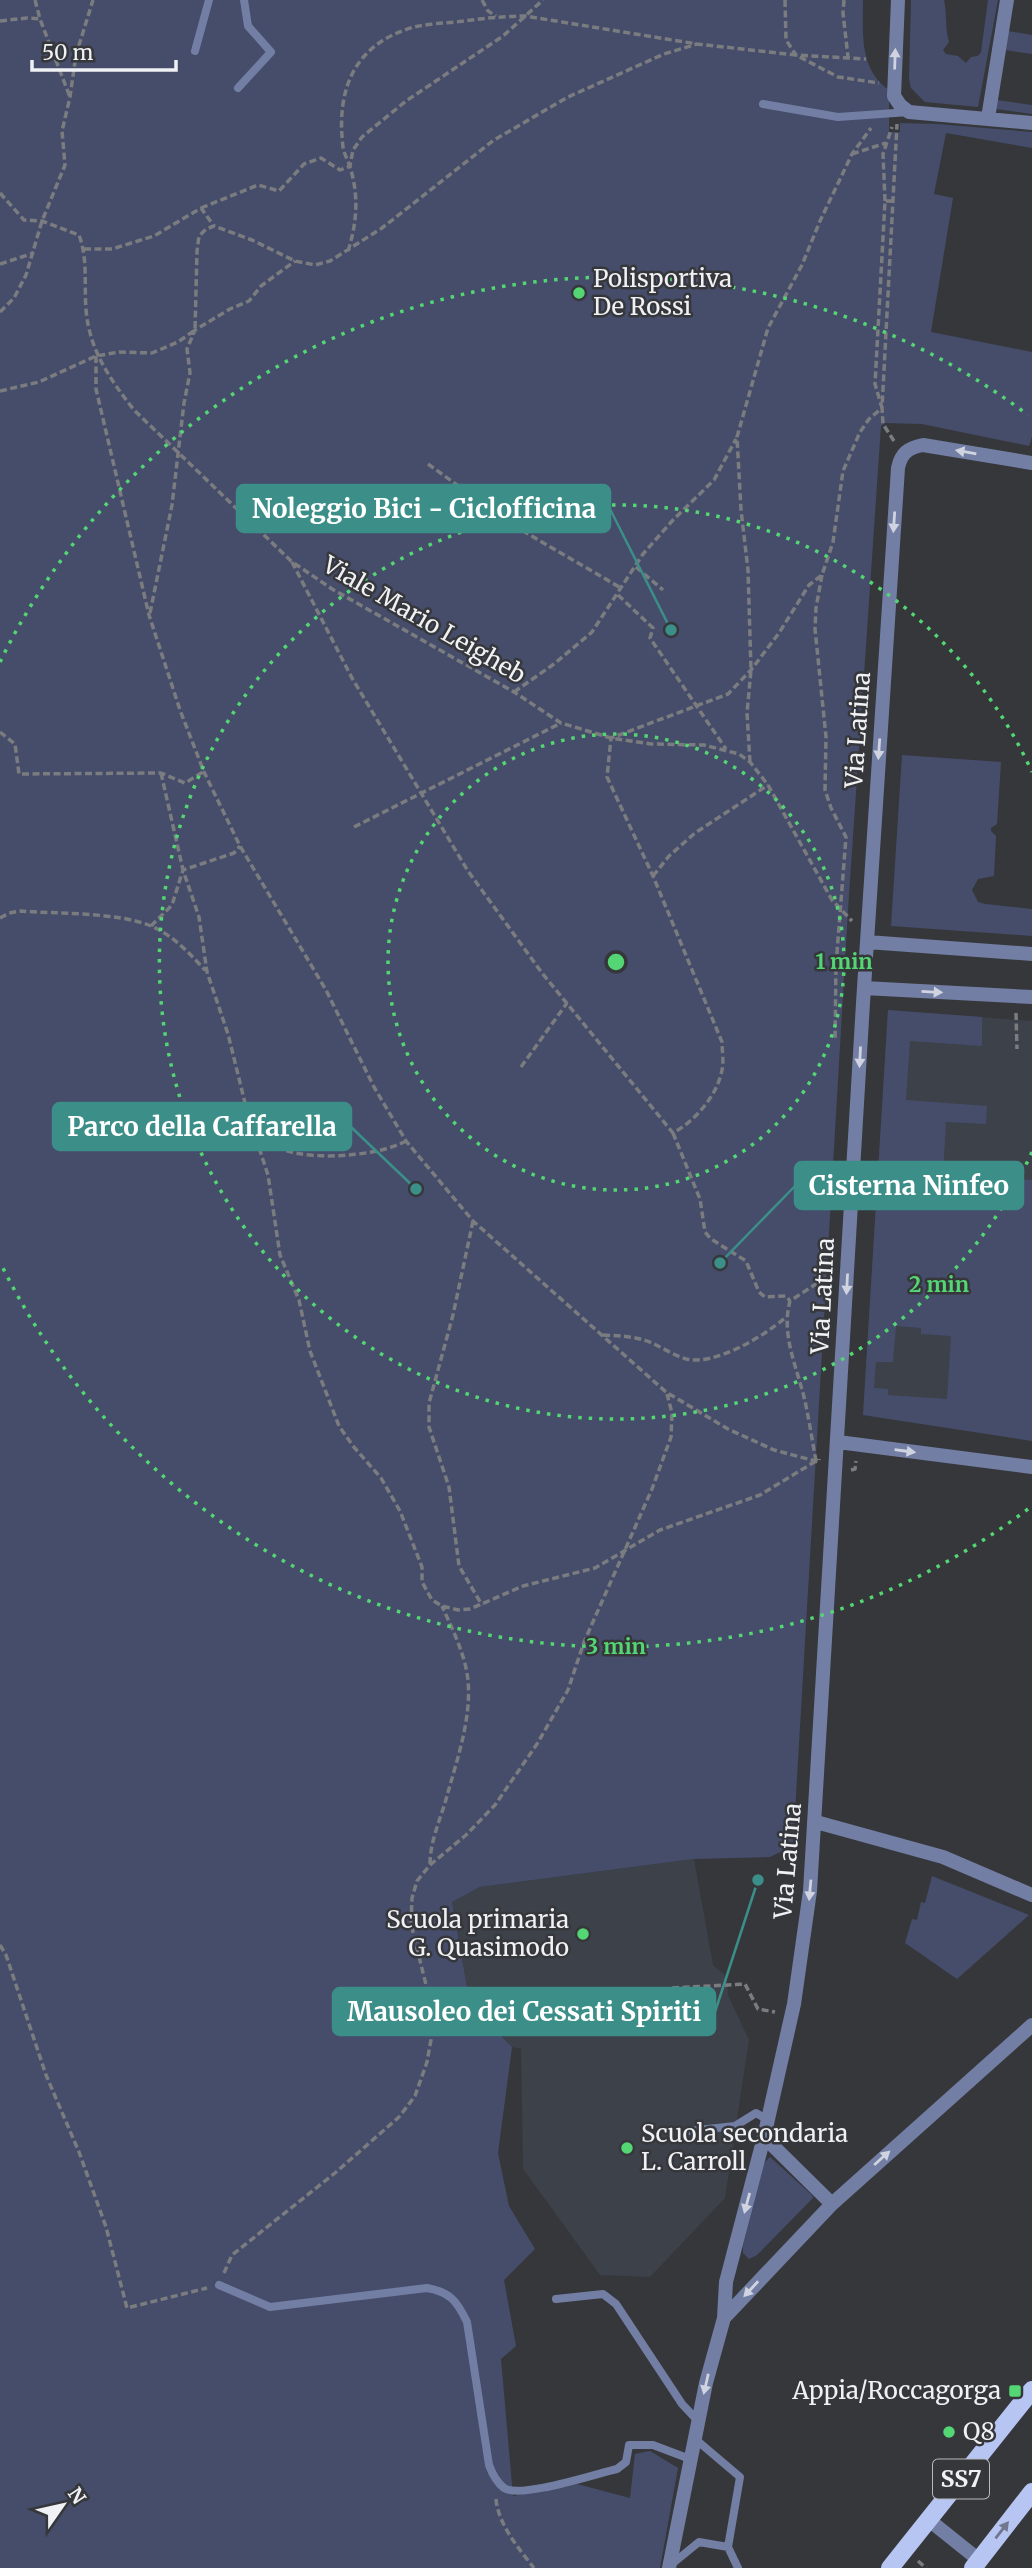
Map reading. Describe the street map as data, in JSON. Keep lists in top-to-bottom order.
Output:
{
  "streets": {
    "main road": ["SS7"],
    "street": ["Via Latina"],
    "path": ["Viale Mario Leigheb"]
  },
  "one_way": ["Via Latina"],
  "places": {
    "other": [
      "Polisportiva De Rossi",
      "Noleggio Bici - Ciclofficina",
      "Parco della Caffarella",
      "Cisterna Ninfeo",
      "Mausoleo dei Cessati Spiriti",
      "Scuola primaria G. Quasimodo",
      "Scuola secondaria L. Carroll",
      "Q8"
    ],
    "transit": ["Appia/Roccagorga"]
  },
  "scale_bar": "50 m",
  "north": "top right",
  "rings": ["1 min", "2 min", "3 min"]
}
